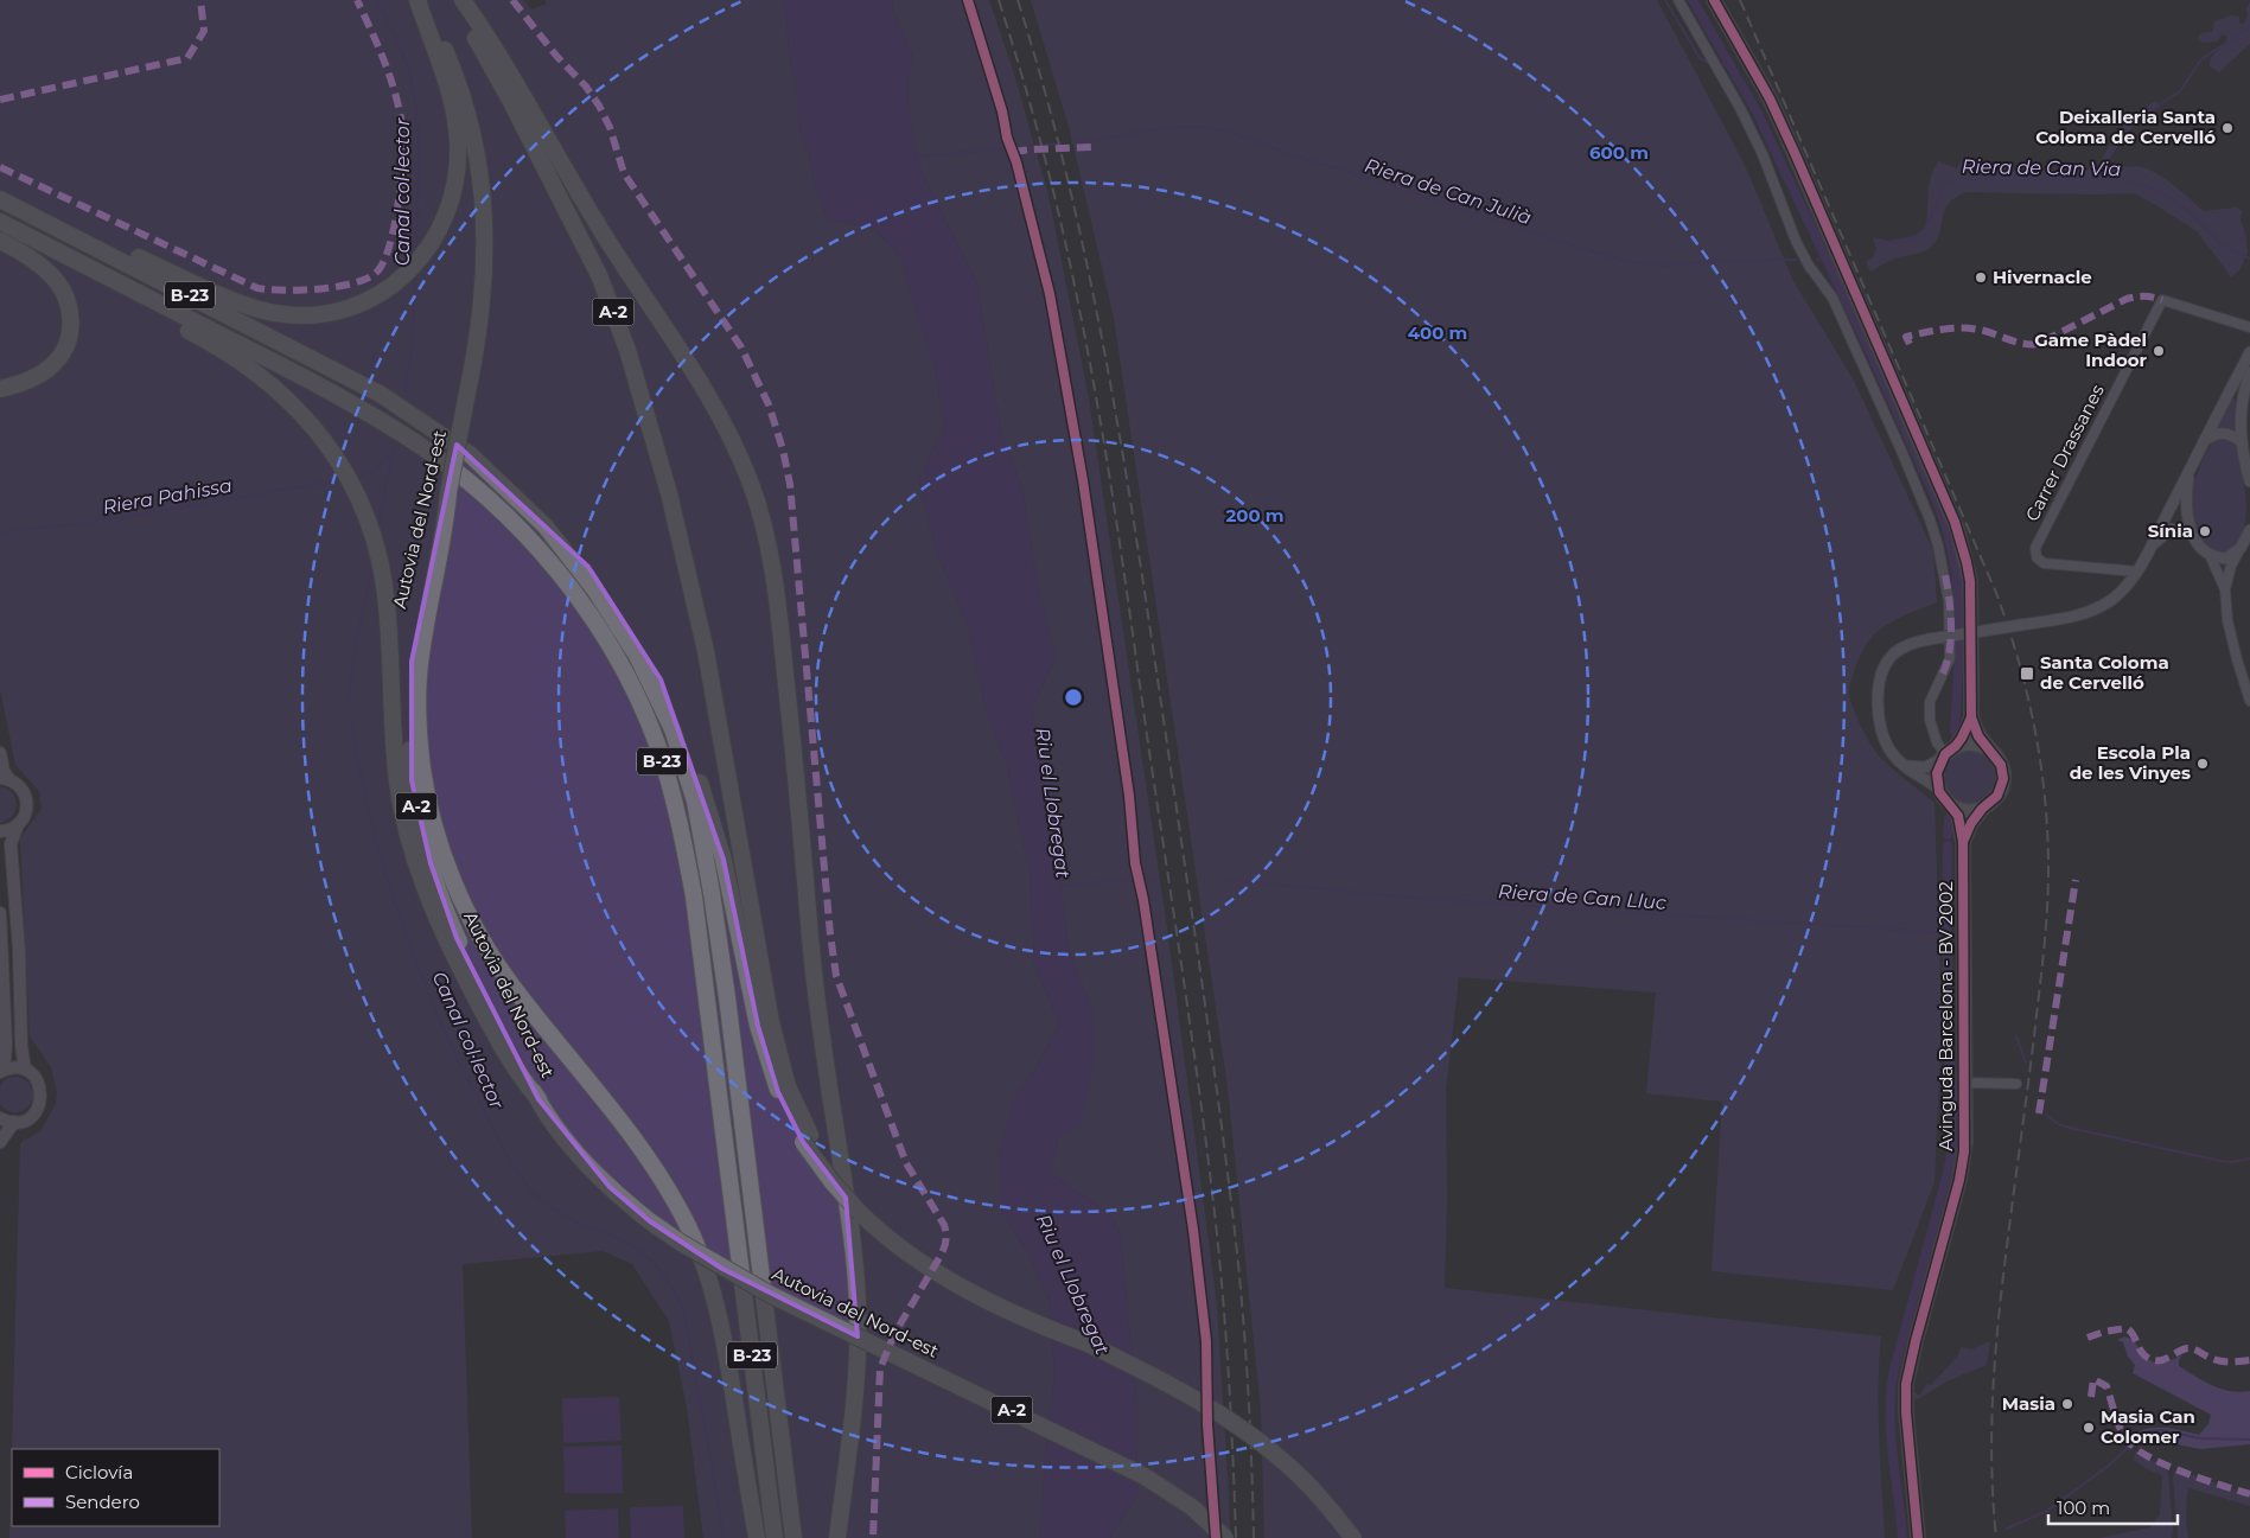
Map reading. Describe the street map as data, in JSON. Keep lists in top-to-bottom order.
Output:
{
  "streets": {
    "highway": ["B-23", "A-2", "Autovia del Nord-est"],
    "main road": ["Avinguda Barcelona - BV 2002"],
    "street": ["Carrer Drassanes"]
  },
  "crossings": [
    ["A-2", "Autovia del Nord-est"]
  ],
  "water": [
    "Riera de Can Via",
    "Riera de Can Julià",
    "Canal col·lector",
    "Riera Pahissa",
    "Riu el Llobregat",
    "Riera de Can Lluc"
  ],
  "places": {
    "other": [
      "Deixalleria Santa Coloma de Cervelló",
      "Hivernacle",
      "Game Pàdel Indoor",
      "Sínia",
      "Escola Pla de les Vinyes",
      "Masia",
      "Masia Can Colomer"
    ],
    "transit": ["Santa Coloma de Cervelló"]
  },
  "legend": ["Ciclovía", "Sendero"],
  "scale_bar": "100 m",
  "rings": ["600 m", "400 m", "200 m"]
}
